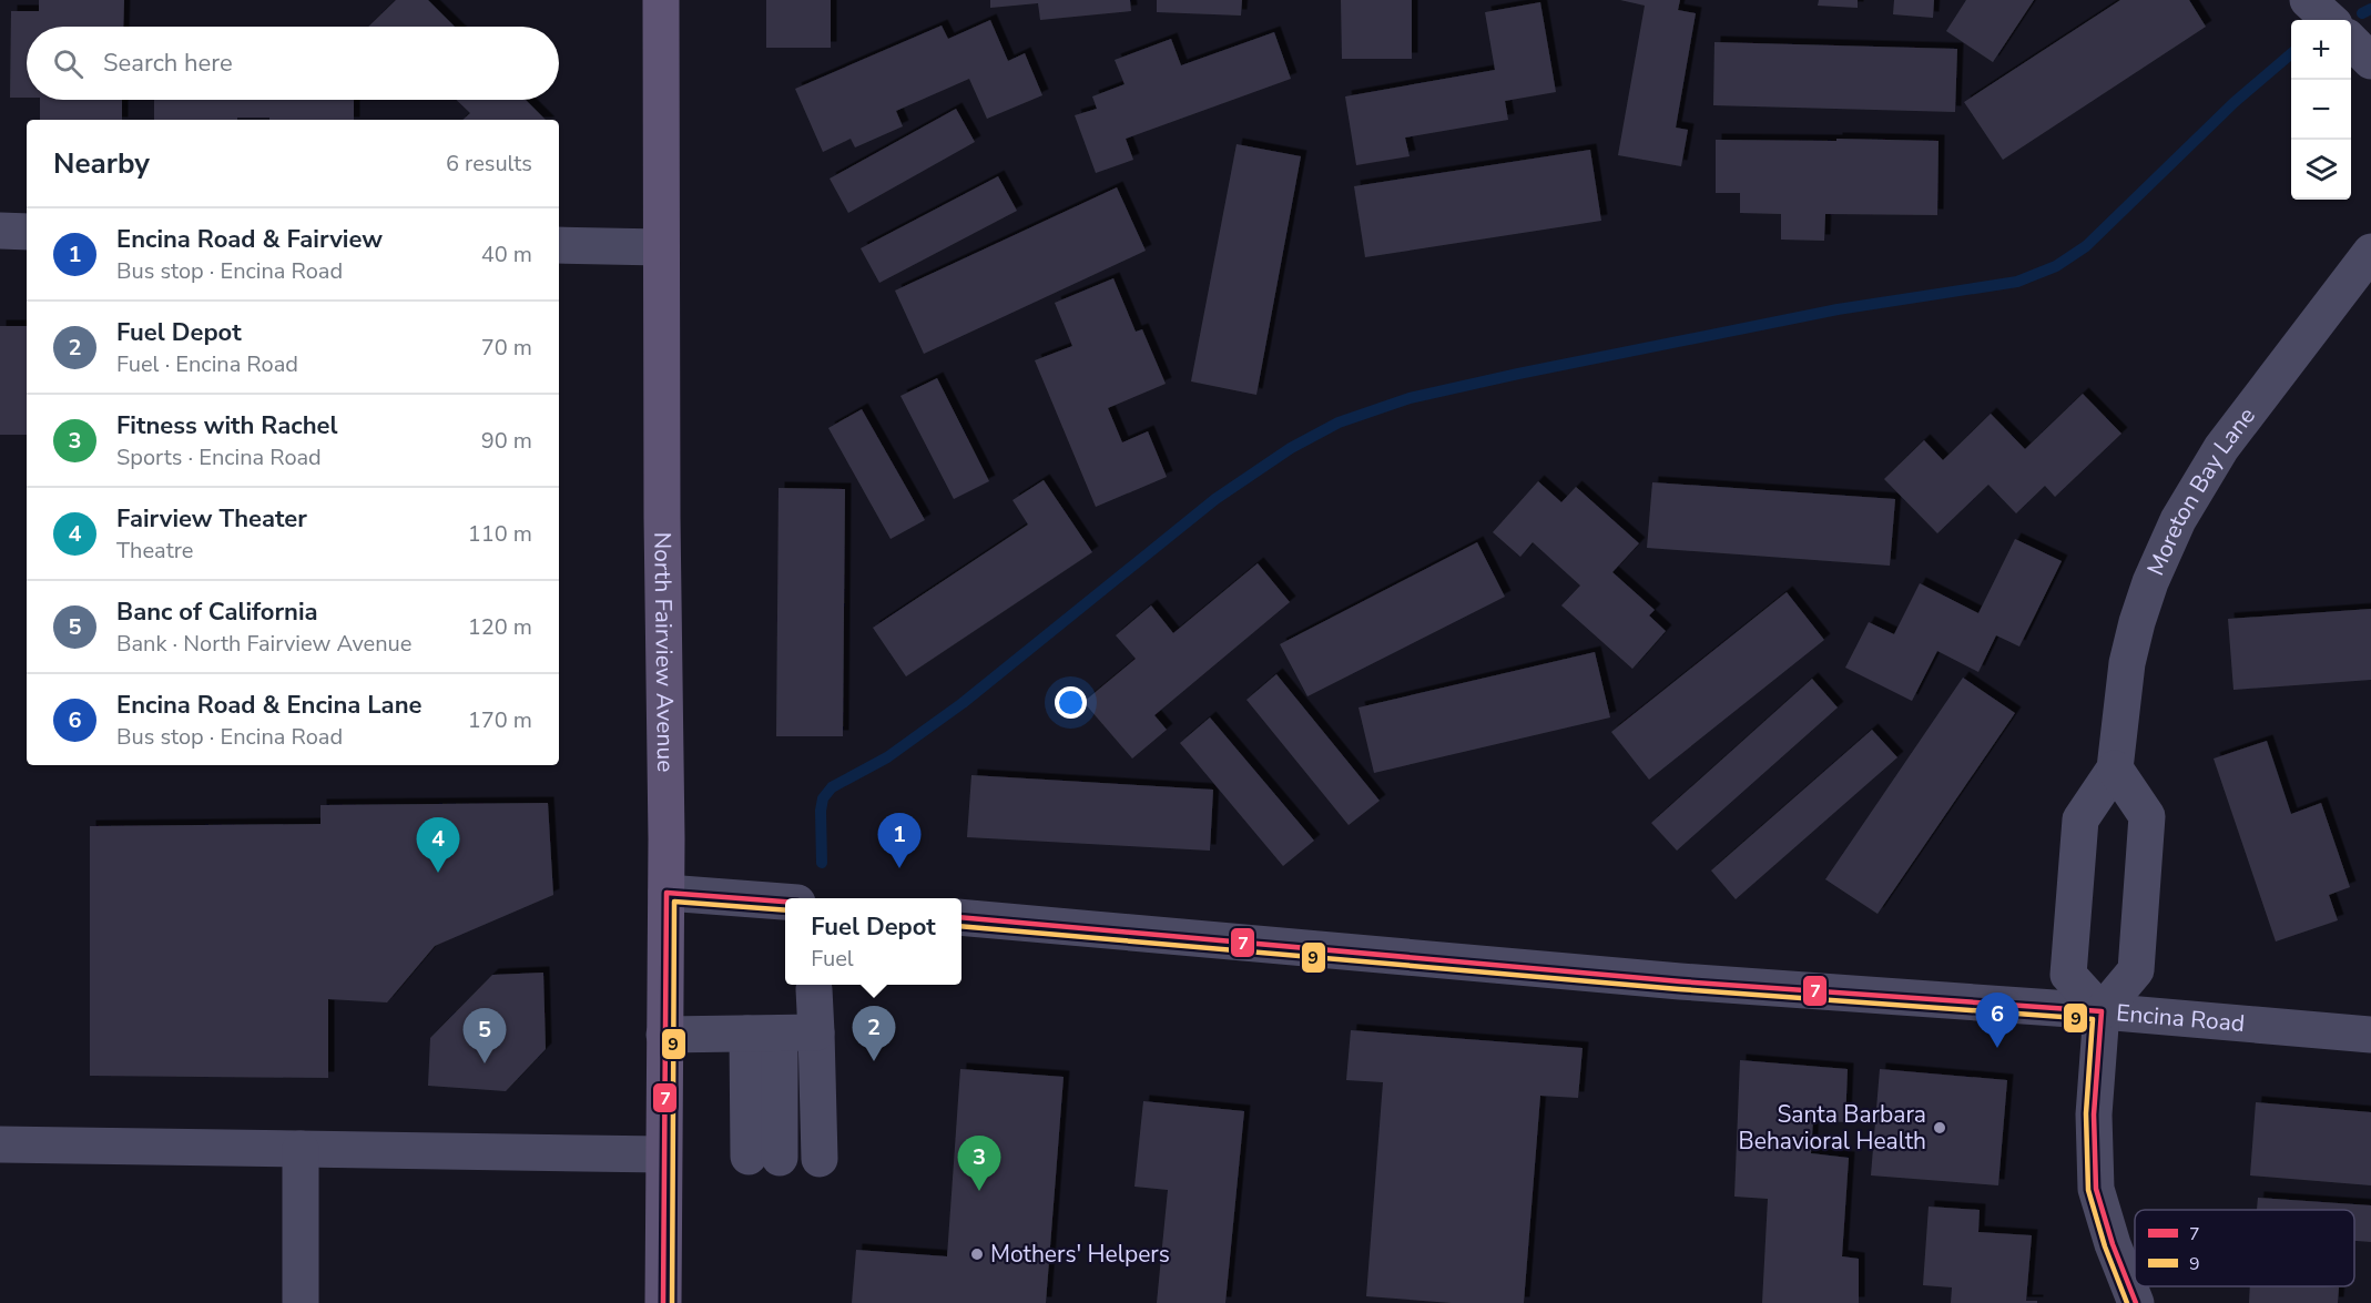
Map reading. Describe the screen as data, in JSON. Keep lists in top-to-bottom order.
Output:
{
  "streets": {
    "main road": ["North Fairview Avenue"],
    "street": ["Moreton Bay Lane", "Encina Road"]
  },
  "crossings": [
    ["Moreton Bay Lane", "Encina Road"]
  ],
  "places": ["Santa Barbara Behavioral Health", "Mothers' Helpers"],
  "lines": ["transit line 7", "transit line 9"],
  "legend": ["7", "9"],
  "page": {
    "map_buttons": ["+", "−"],
    "search": "Search here",
    "heading": ["Nearby", "6 results"],
    "list": [
      {
        "mark": "1",
        "name": "Encina Road & Fairview",
        "note": "Bus stop · Encina Road",
        "value": "40 m"
      },
      {
        "mark": "2",
        "name": "Fuel Depot",
        "note": "Fuel · Encina Road",
        "value": "70 m"
      },
      {
        "mark": "3",
        "name": "Fitness with Rachel",
        "note": "Sports · Encina Road",
        "value": "90 m"
      },
      {
        "mark": "4",
        "name": "Fairview Theater",
        "note": "Theatre",
        "value": "110 m"
      },
      {
        "mark": "5",
        "name": "Banc of California",
        "note": "Bank · North Fairview Avenue",
        "value": "120 m"
      },
      {
        "mark": "6",
        "name": "Encina Road & Encina Lane",
        "note": "Bus stop · Encina Road",
        "value": "170 m"
      }
    ],
    "pins": [
      "1",
      "4",
      "6",
      "2",
      "5",
      "3"
    ],
    "popup": ["Fuel Depot", "Fuel"]
  }
}
